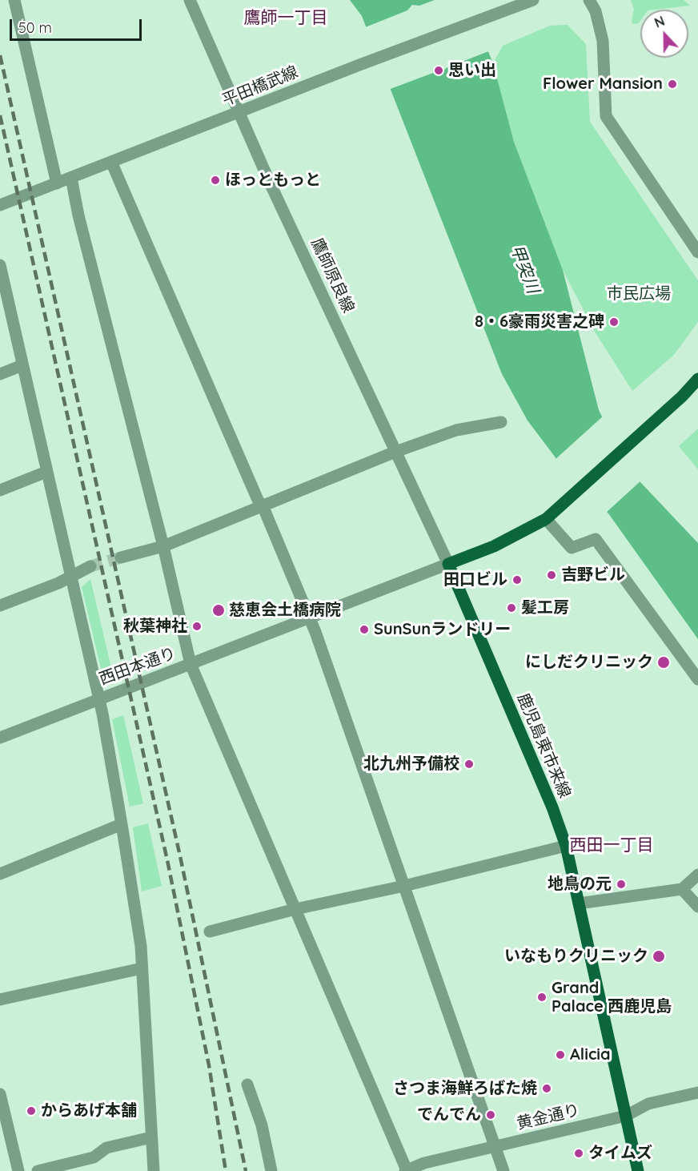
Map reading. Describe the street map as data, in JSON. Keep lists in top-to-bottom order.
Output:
{
  "streets": {
    "main road": ["鹿児島東市来線"],
    "street": [
      "平田橋武線",
      "鷹師原良線",
      "西田本通り",
      "黄金通り"
    ]
  },
  "crossings": [
    ["平田橋武線", "鷹師原良線"],
    ["鷹師原良線", "西田本通り"],
    ["鷹師原良線", "鹿児島東市来線"],
    ["西田本通り", "鹿児島東市来線"],
    ["鹿児島東市来線", "黄金通り"]
  ],
  "districts": ["鷹師一丁目", "西田一丁目"],
  "water": ["甲突川"],
  "parks": ["市民広場"],
  "places": [
    "思い出",
    "Flower Mansion",
    "ほっともっと",
    "8・6豪雨災害之碑",
    "吉野ビル",
    "田口ビル",
    "髪工房",
    "慈恵会土橋病院",
    "秋葉神社",
    "SunSunランドリー",
    "にしだクリニック",
    "北九州予備校",
    "地鳥の元",
    "いなもりクリニック",
    "Grand Palace 西鹿児島",
    "Alicia",
    "さつま海鮮ろばた焼",
    "からあげ本舗",
    "でんでん",
    "タイムズ"
  ],
  "scale_bar": "50 m",
  "north": "top"
}
